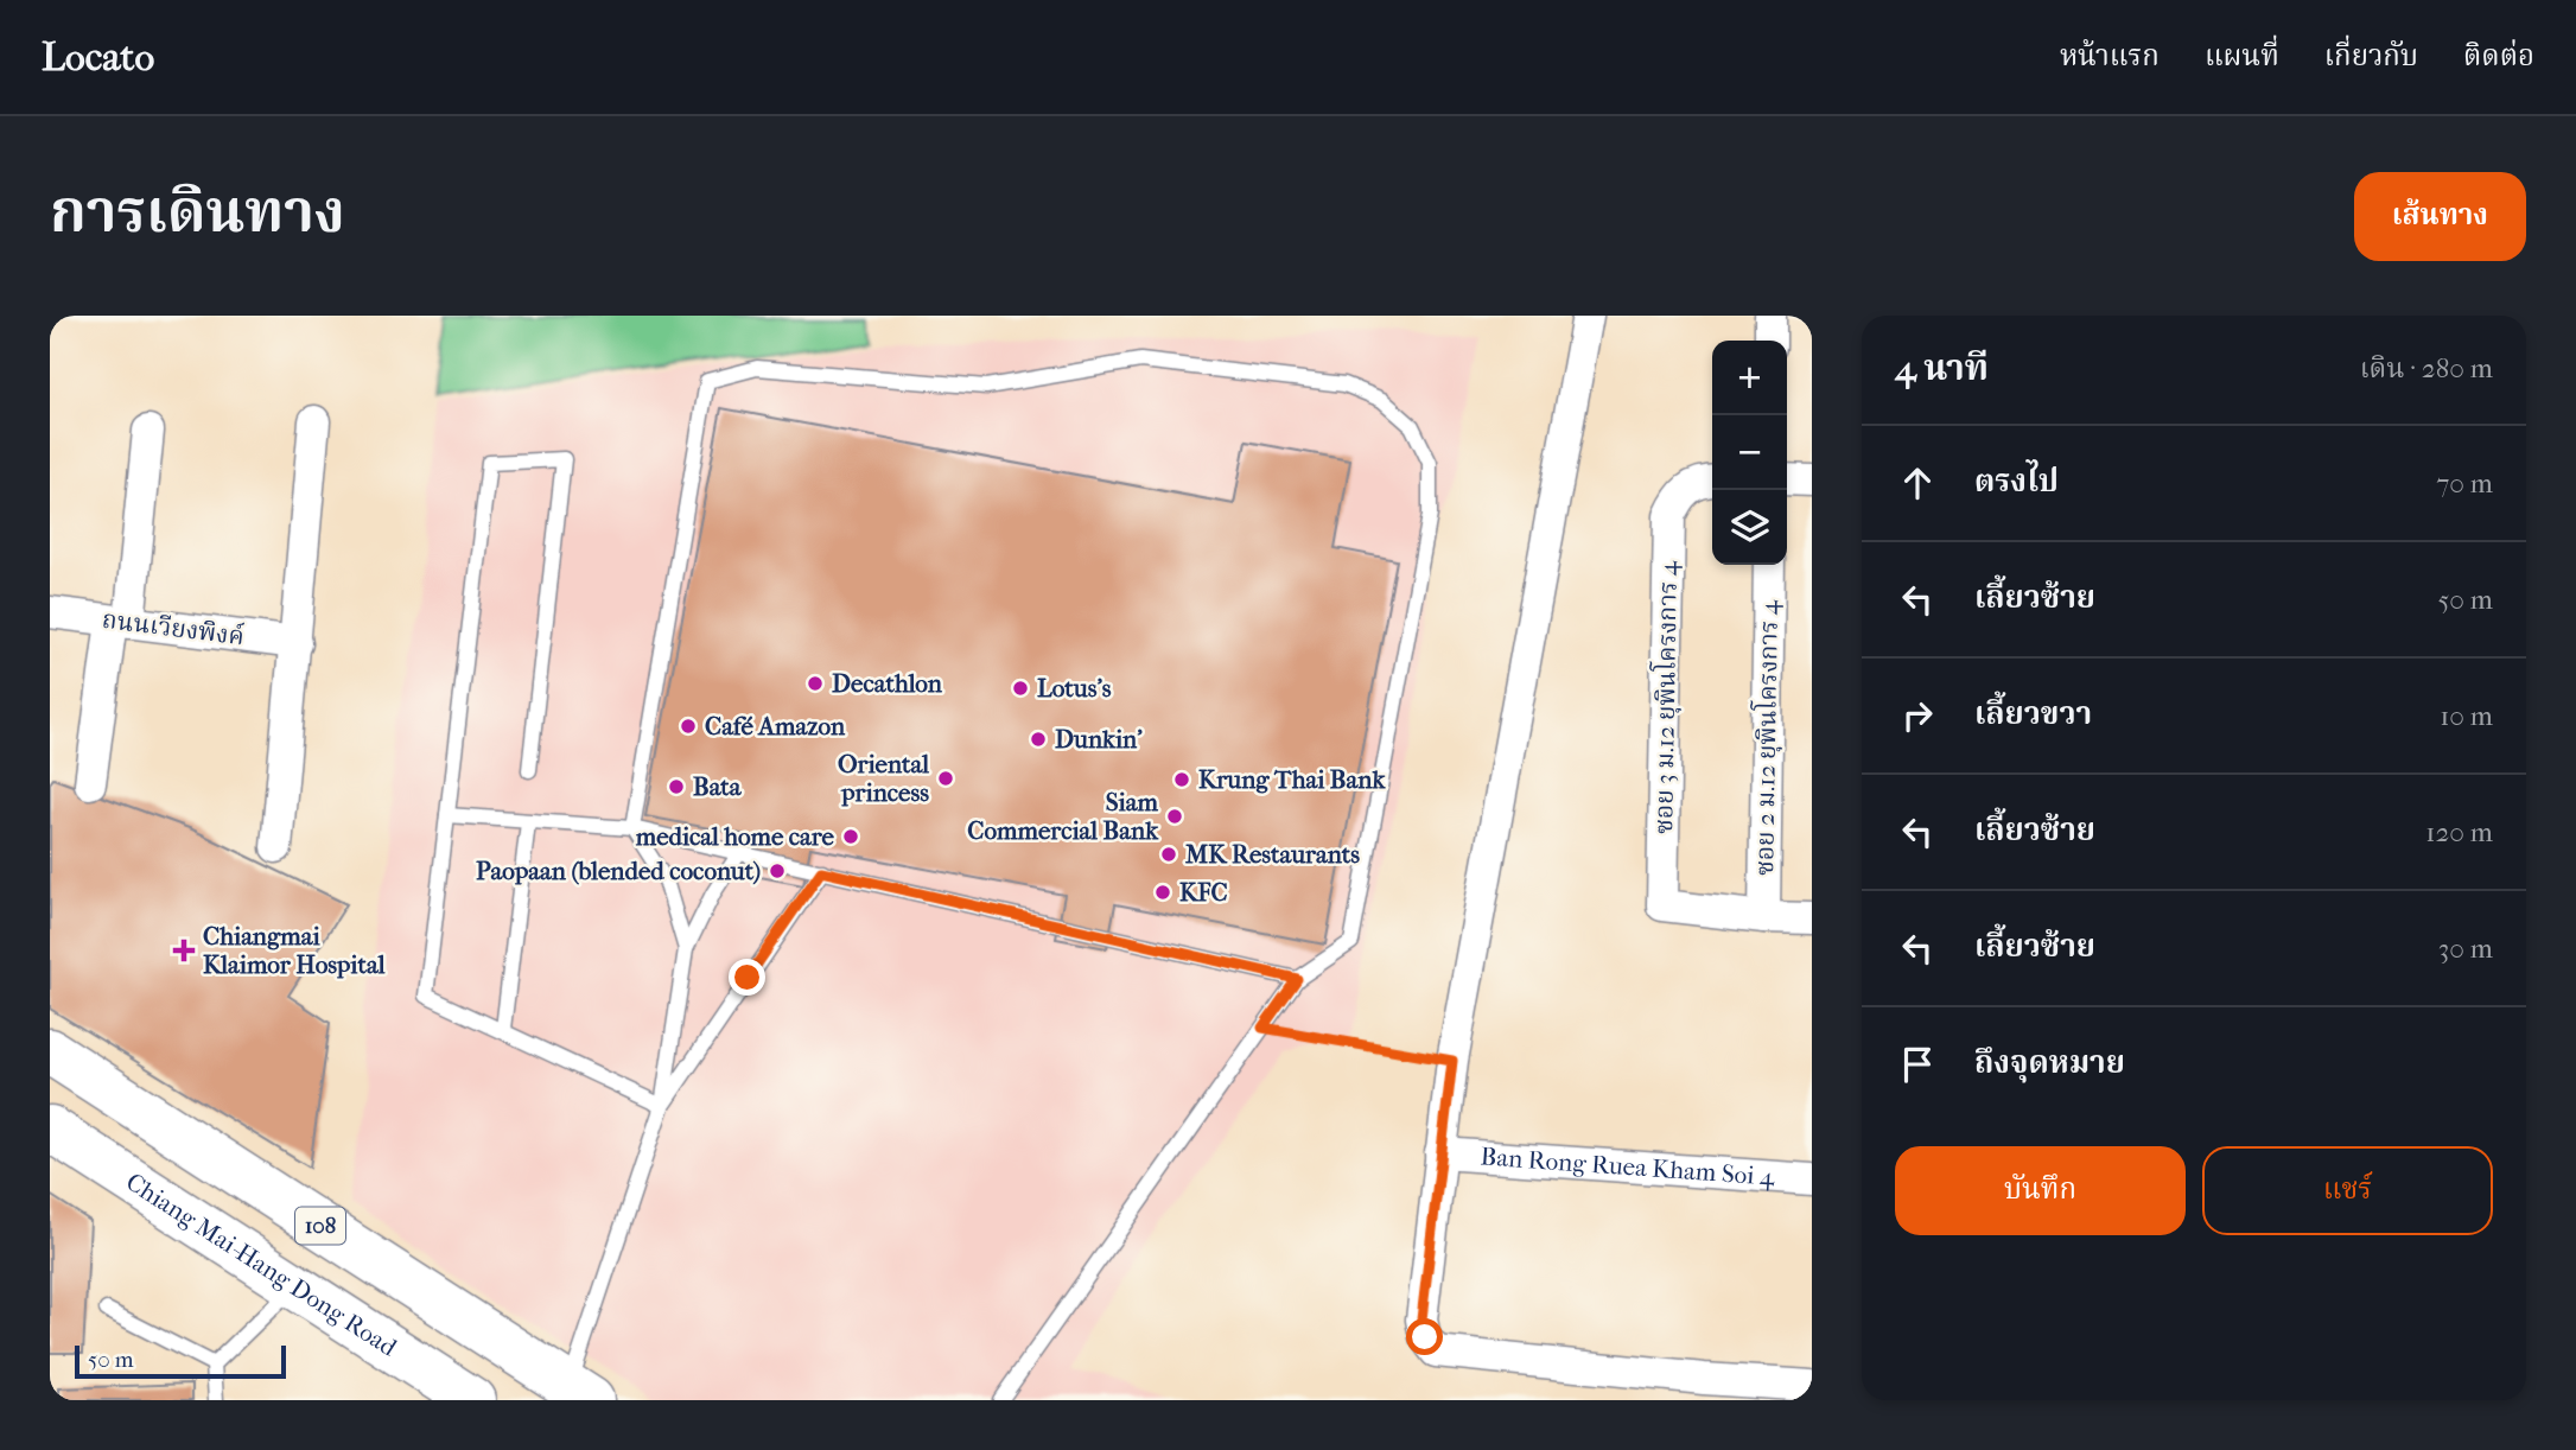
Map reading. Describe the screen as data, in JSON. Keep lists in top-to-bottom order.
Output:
{
  "streets": {
    "main road": ["108", "Chiang Mai-Hang Dong Road"],
    "street": [
      "ถนนเวียงพิงค์",
      "ซอย 3 ม.12 ยุพินโครงการ 4",
      "ซอย 2 ม.12 ยุพินโครงการ 4",
      "Ban Rong Ruea Kham Soi 4"
    ]
  },
  "crossings": [
    ["ซอย 3 ม.12 ยุพินโครงการ 4", "ซอย 2 ม.12 ยุพินโครงการ 4"]
  ],
  "places": {
    "other": [
      "Decathlon",
      "Lotus's",
      "Café Amazon",
      "Dunkin'",
      "Oriental princess",
      "Krung Thai Bank",
      "Bata",
      "Siam Commercial Bank",
      "medical home care",
      "MK Restaurants",
      "Paopaan (blended coconut)",
      "KFC"
    ],
    "health": ["Chiangmai Klaimor Hospital"]
  },
  "scale_bar": "50 m",
  "page": {
    "header": "Locato",
    "nav": [
      "หน้าแรก",
      "แผนที่",
      "เกี่ยวกับ",
      "ติดต่อ"
    ],
    "title": "การเดินทาง",
    "buttons": [
      "เส้นทาง",
      ["บันทึก", "แชร์"]
    ],
    "heading": ["4 นาที", "เดิน · 280 m"],
    "map_buttons": ["+", "−"],
    "list": [
      ["ตรงไป", "70 m"],
      ["เลี้ยวซ้าย", "50 m"],
      ["เลี้ยวขวา", "10 m"],
      ["เลี้ยวซ้าย", "120 m"],
      ["เลี้ยวซ้าย", "30 m"],
      "ถึงจุดหมาย"
    ],
    "scale": "50 m"
  }
}
